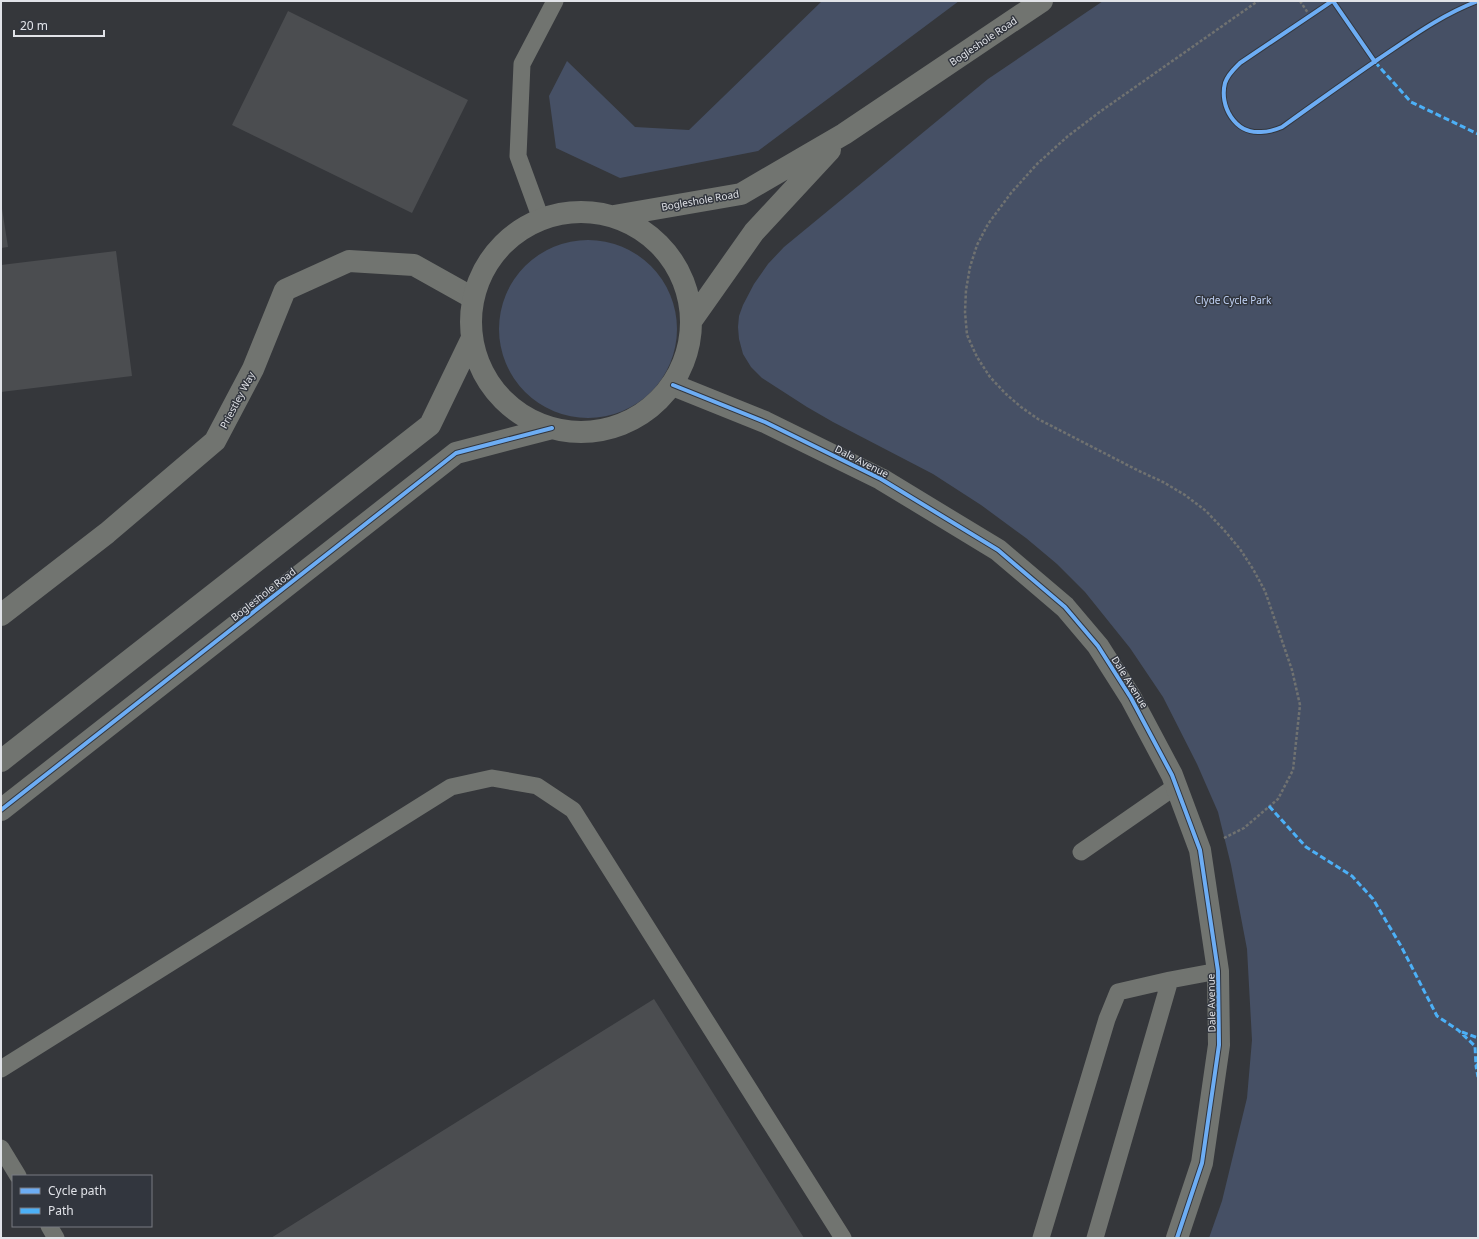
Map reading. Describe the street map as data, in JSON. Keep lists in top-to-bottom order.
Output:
{
  "streets": {
    "street": ["Bogleshole Road", "Priestley Way", "Dale Avenue"]
  },
  "parks": ["Clyde Cycle Park"],
  "legend": ["Cycle path", "Path"],
  "scale_bar": "20 m"
}
